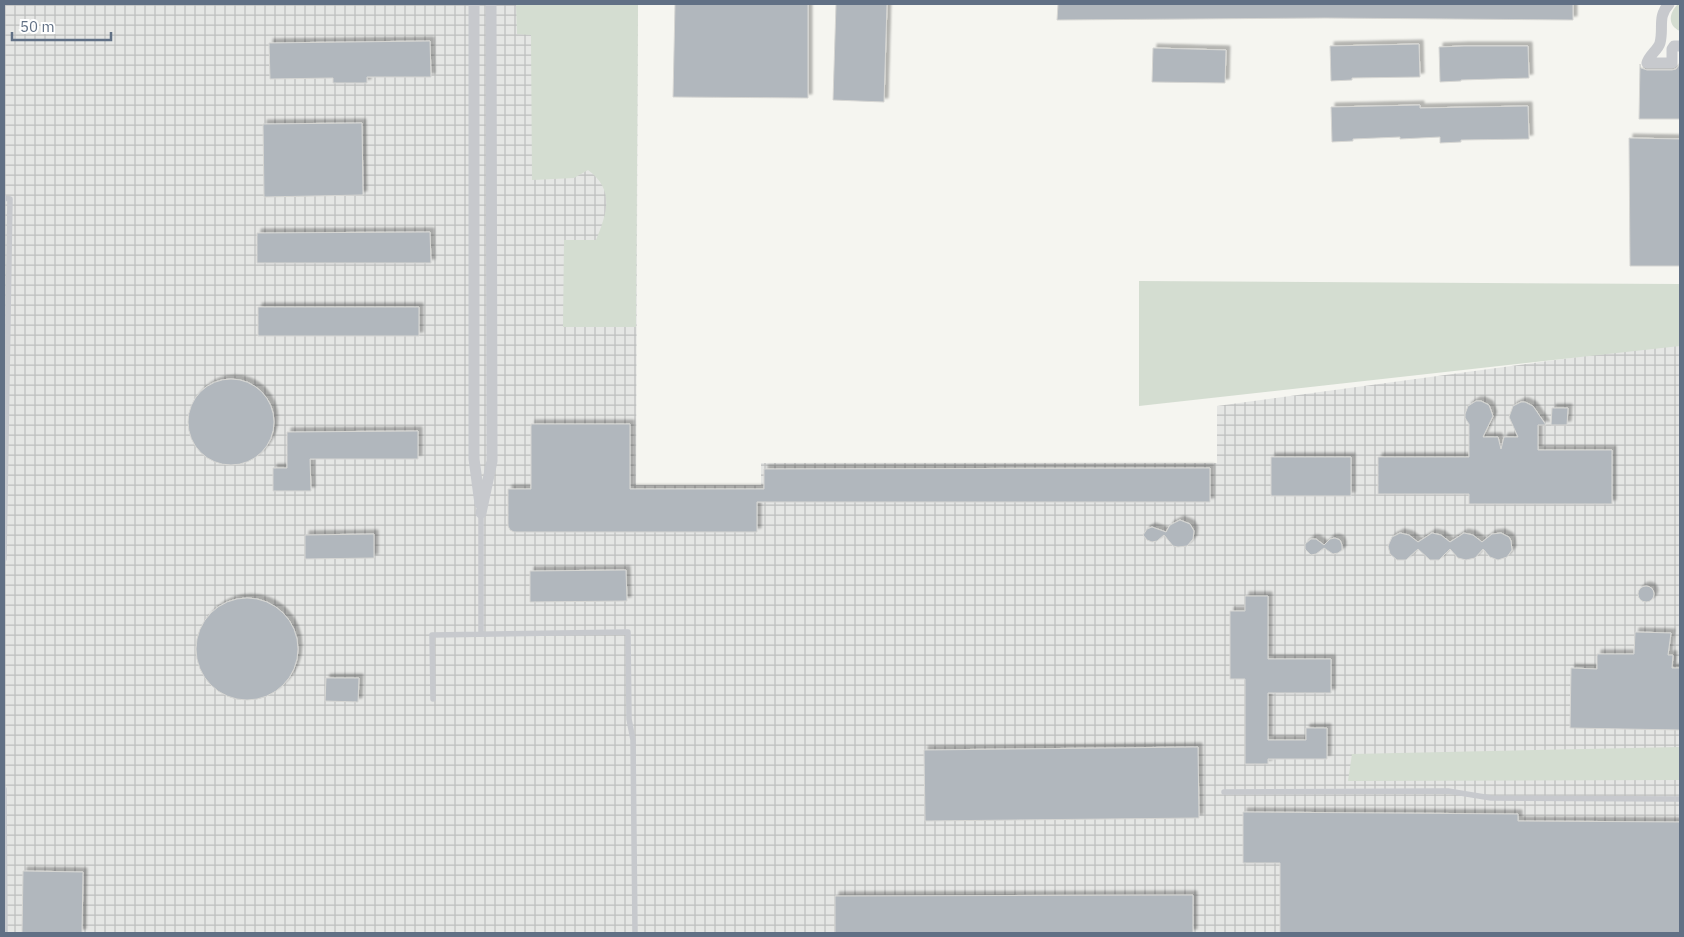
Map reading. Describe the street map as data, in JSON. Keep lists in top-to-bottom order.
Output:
{
  "scale_bar": "50 m"
}
